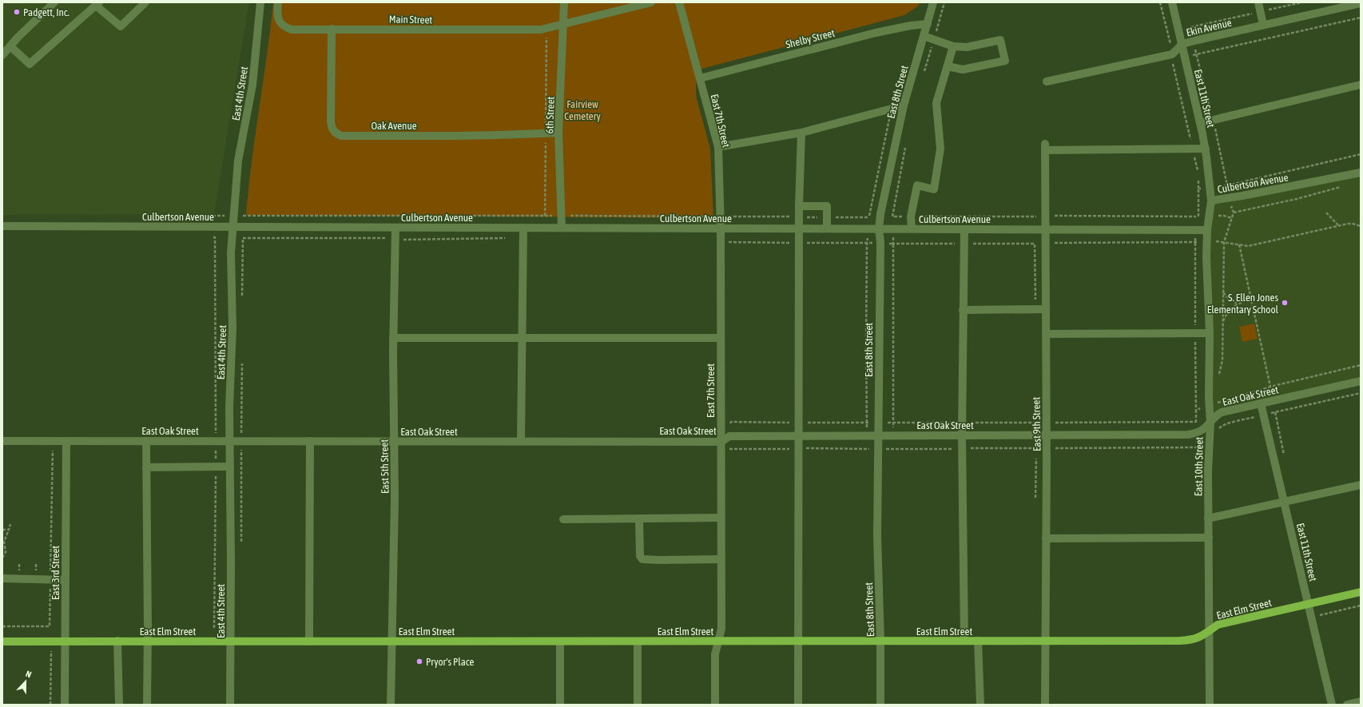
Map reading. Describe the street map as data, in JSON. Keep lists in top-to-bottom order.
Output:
{
  "streets": {
    "main road": ["East Elm Street"],
    "street": [
      "Main Street",
      "Ekin Avenue",
      "Shelby Street",
      "East 8th Street",
      "East 4th Street",
      "East 11th Street",
      "6th Street",
      "East 7th Street",
      "Oak Avenue",
      "Culbertson Avenue",
      "East Oak Street",
      "East 9th Street",
      "East 5th Street",
      "East 10th Street",
      "East 3rd Street"
    ]
  },
  "crossings": [
    ["Main Street", "6th Street"],
    ["Main Street", "Oak Avenue"],
    ["Ekin Avenue", "East 11th Street"],
    ["Shelby Street", "East 8th Street"],
    ["Shelby Street", "East 7th Street"],
    ["East 8th Street", "Culbertson Avenue"],
    ["East 8th Street", "East Oak Street"],
    ["East 8th Street", "East Elm Street"],
    ["East 4th Street", "Culbertson Avenue"],
    ["East 4th Street", "East Oak Street"],
    ["East 4th Street", "East Elm Street"],
    ["East 11th Street", "Culbertson Avenue"],
    ["East 11th Street", "East Oak Street"],
    ["East 11th Street", "East Elm Street"],
    ["6th Street", "Oak Avenue"],
    ["6th Street", "Culbertson Avenue"],
    ["East 7th Street", "Culbertson Avenue"],
    ["East 7th Street", "East Oak Street"],
    ["East 7th Street", "East Elm Street"],
    ["Culbertson Avenue", "East 9th Street"],
    ["Culbertson Avenue", "East 5th Street"],
    ["Culbertson Avenue", "East 10th Street"],
    ["East Oak Street", "East 9th Street"],
    ["East Oak Street", "East 5th Street"],
    ["East Oak Street", "East 10th Street"],
    ["East Oak Street", "East 3rd Street"],
    ["East 9th Street", "East Elm Street"],
    ["East 5th Street", "East Elm Street"],
    ["East 10th Street", "East Elm Street"],
    ["East 3rd Street", "East Elm Street"]
  ],
  "parks": ["Fairview Cemetery"],
  "places": ["Padgett, Inc.", "S. Ellen Jones Elementary School", "Pryor's Place"],
  "north": "top"
}
